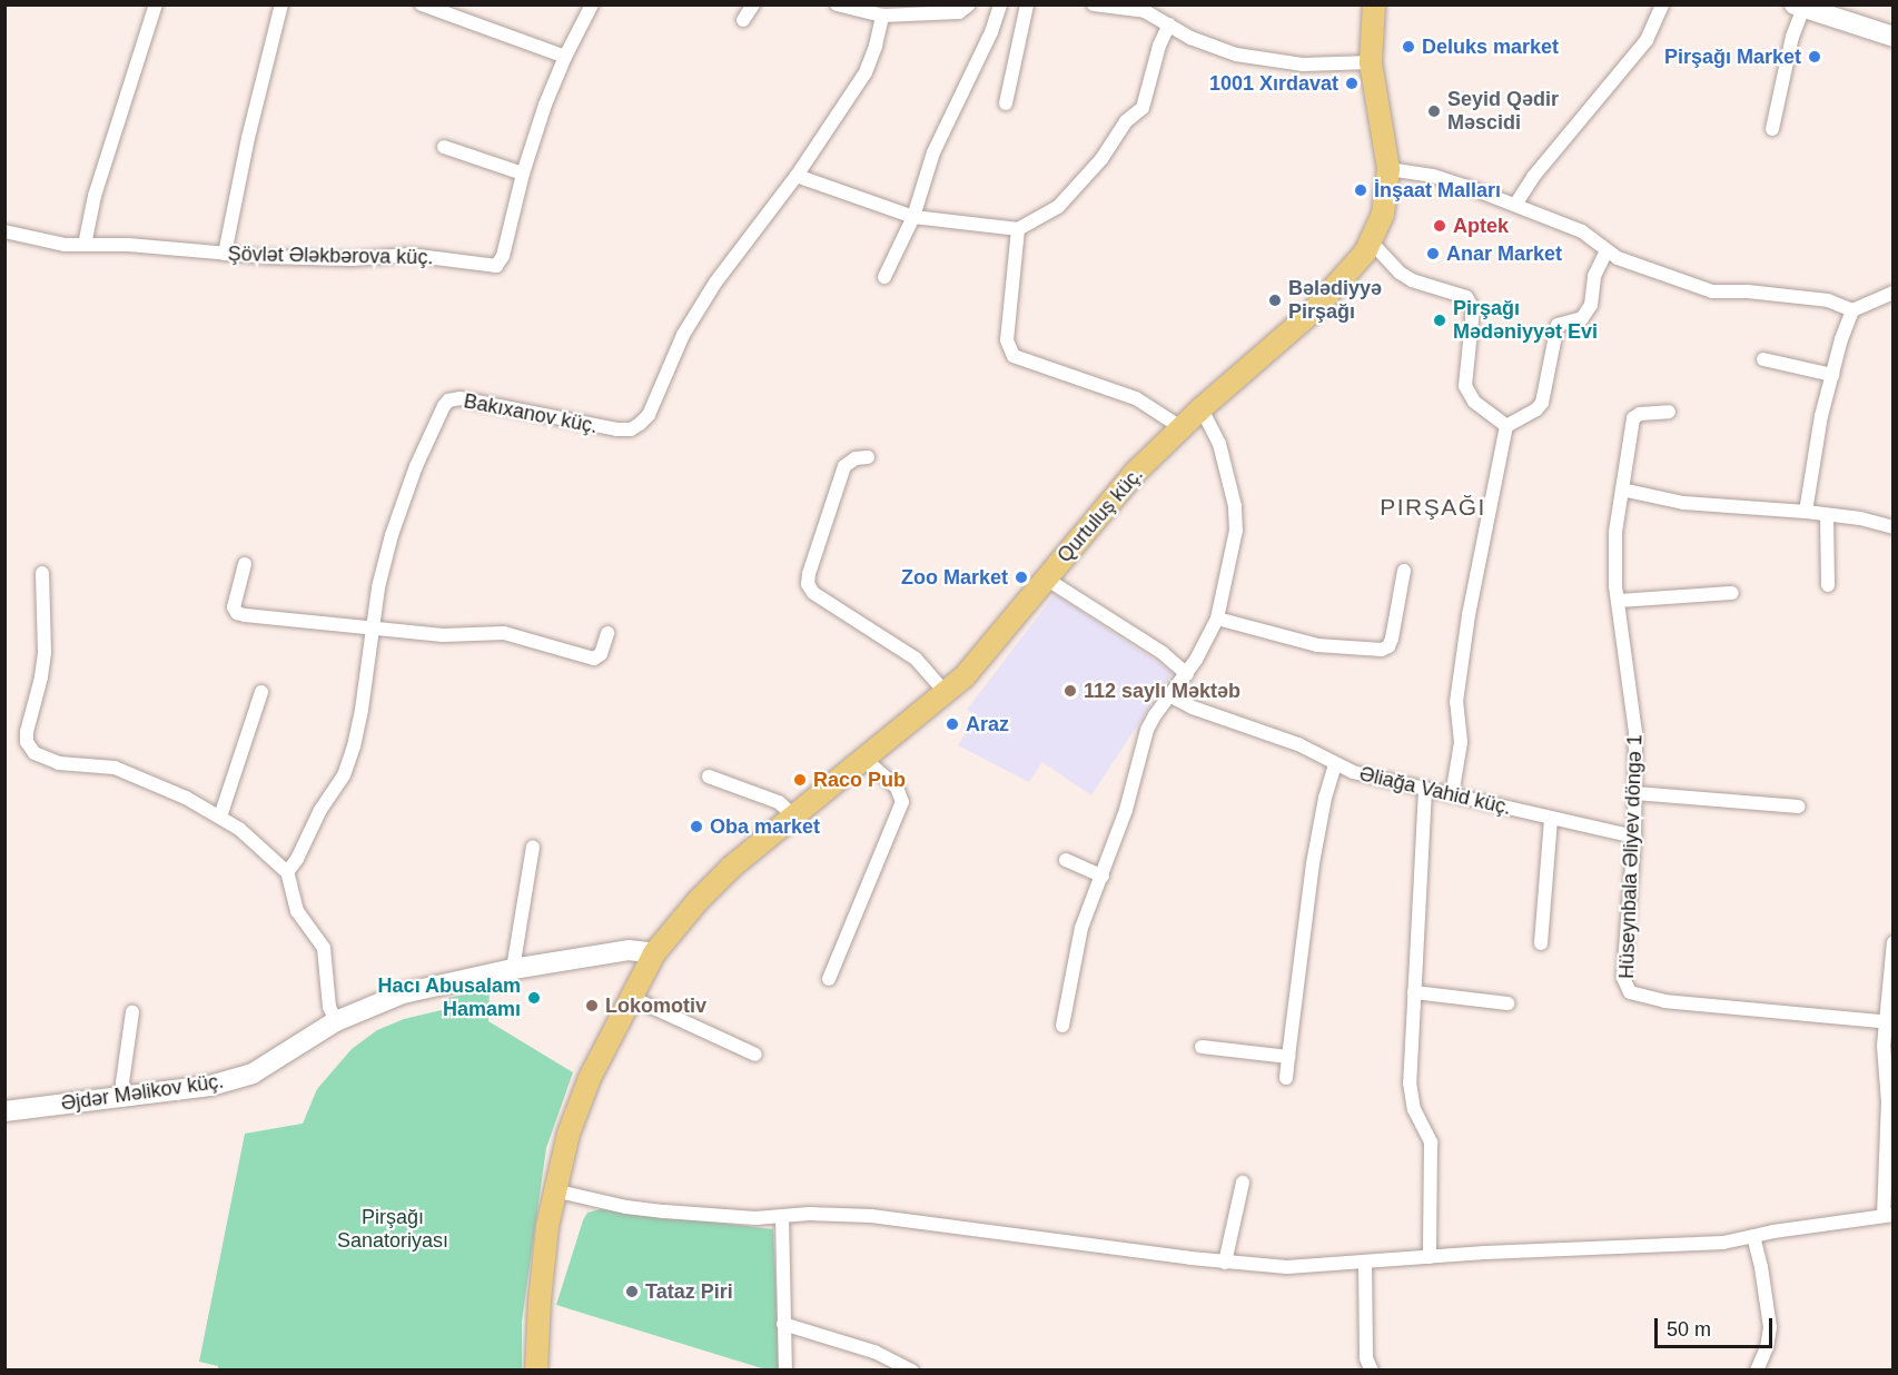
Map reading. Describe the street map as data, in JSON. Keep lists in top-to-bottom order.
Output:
{
  "streets": {
    "main road": ["Qurtuluş küç."],
    "street": [
      "Şövlət Ələkbərova küç.",
      "Bakıxanov küç.",
      "Əliağa Vahid küç.",
      "Hüseynbala Əliyev döngə 1",
      "Əjdər Məlikov küç."
    ]
  },
  "crossings": [
    ["Qurtuluş küç.", "Əjdər Məlikov küç."],
    ["Əliağa Vahid küç.", "Hüseynbala Əliyev döngə 1"]
  ],
  "districts": ["PIRŞAĞI"],
  "parks": ["Pirşağı Sanatoriyası"],
  "places": [
    "Deluks market",
    "Pirşağı Market",
    "1001 Xırdavat",
    "Seyid Qədir Məscidi",
    "İnşaat Malları",
    "Aptek",
    "Anar Market",
    "Bələdiyyə Pirşağı",
    "Pirşağı Mədəniyyət Evi",
    "Zoo Market",
    "112 saylı Məktəb",
    "Araz",
    "Raco Pub",
    "Oba market",
    "Hacı Abusalam Hamamı",
    "Lokomotiv",
    "Tataz Piri"
  ],
  "scale_bar": "50 m"
}
